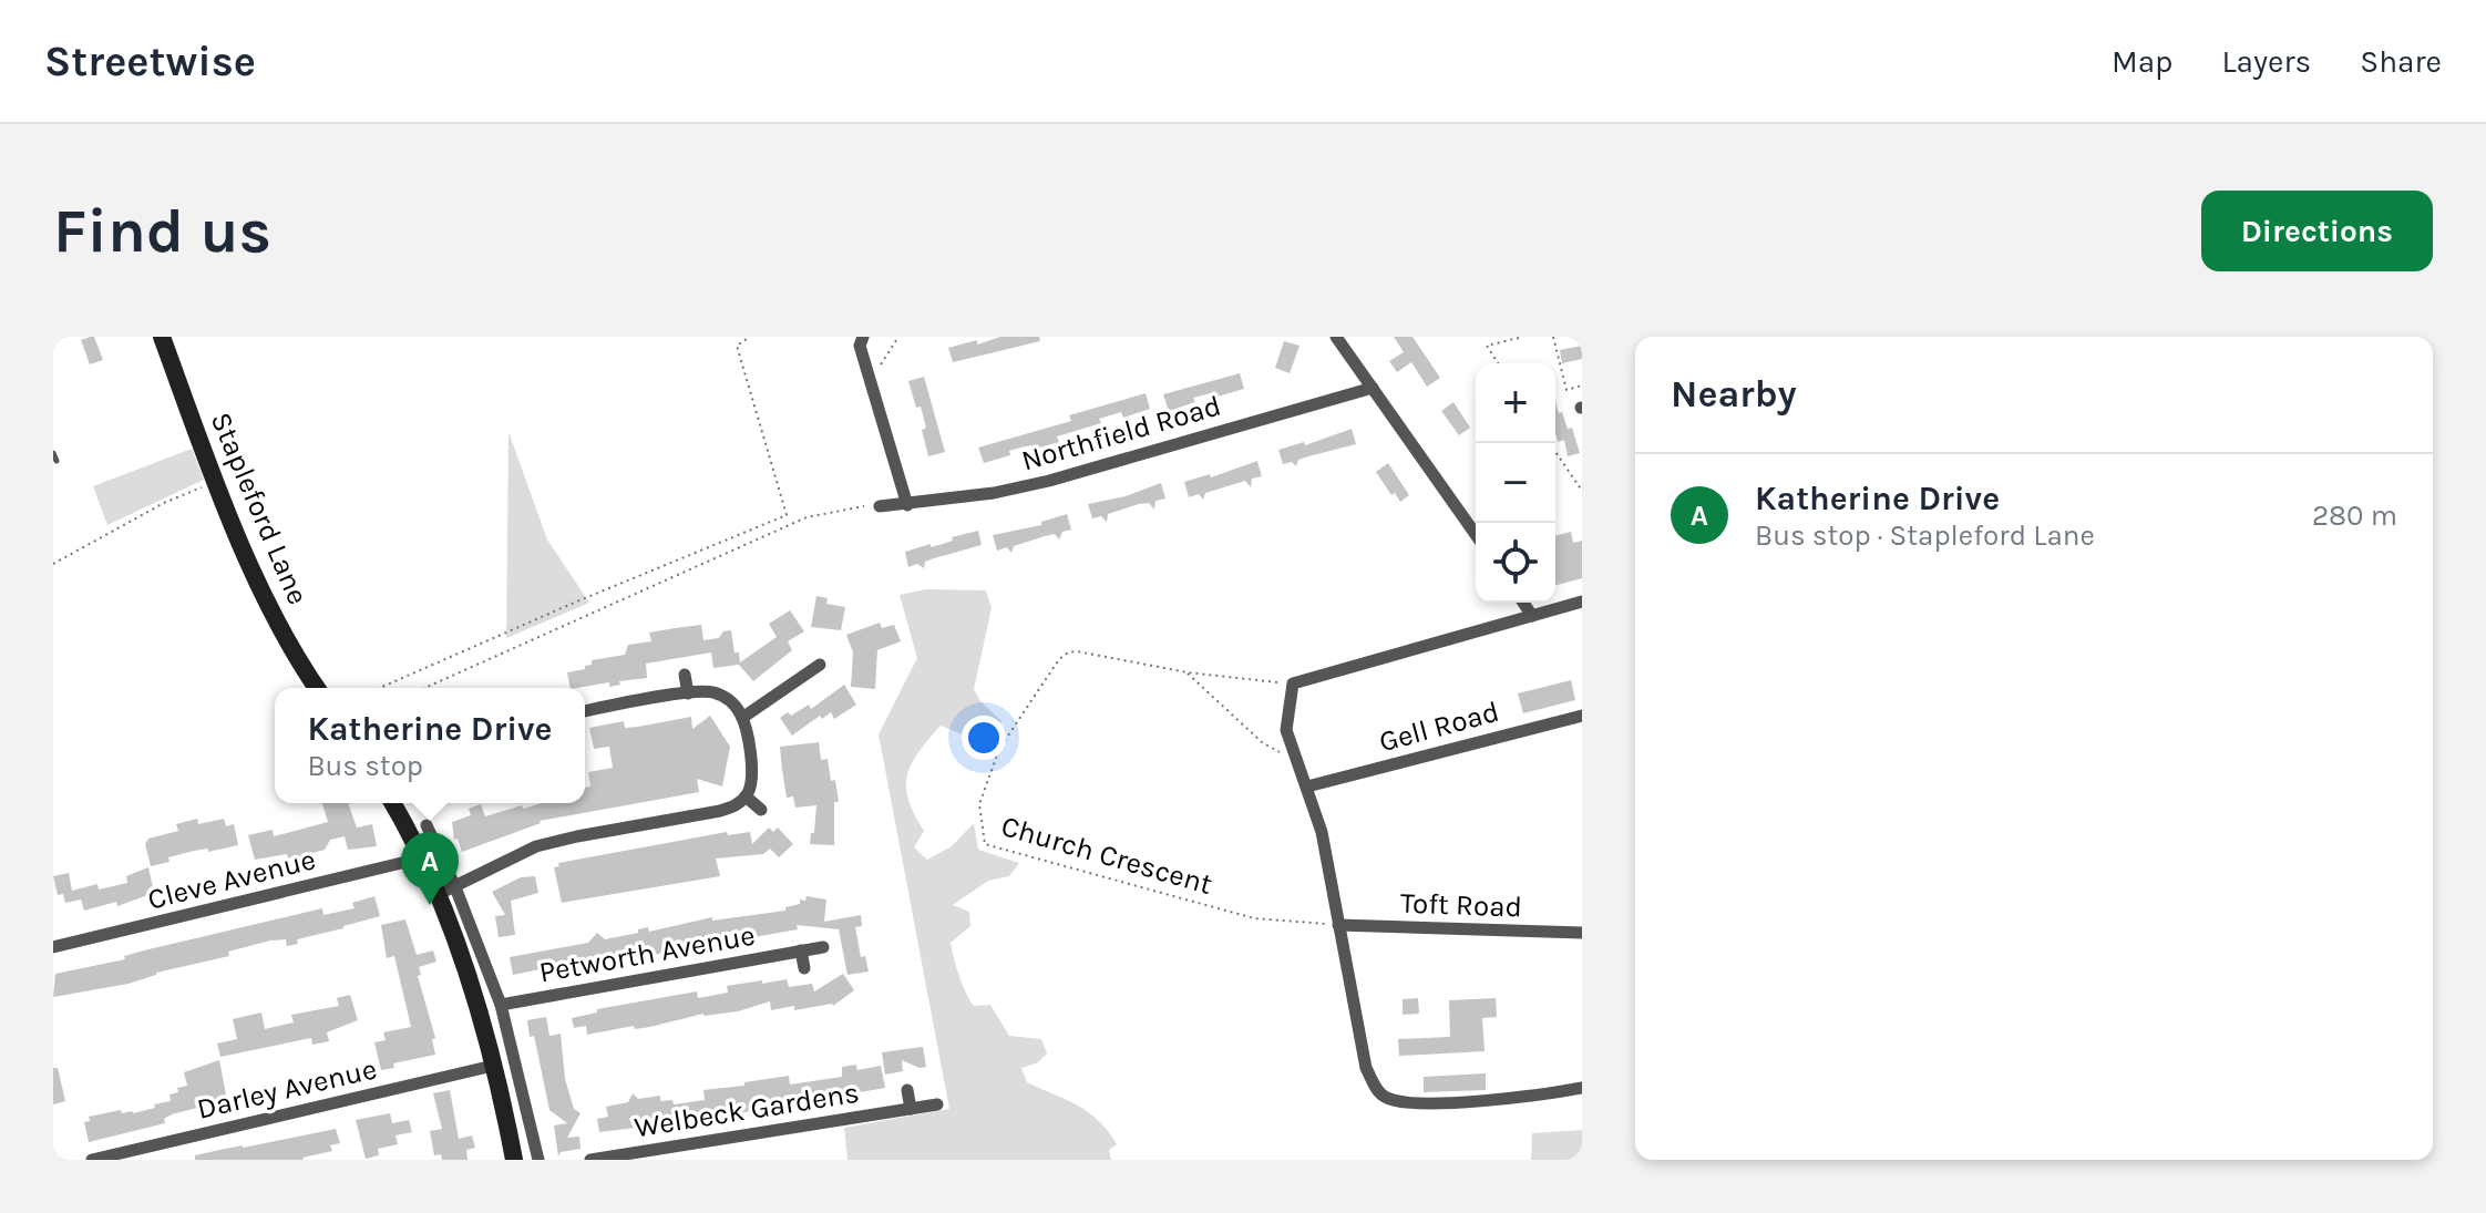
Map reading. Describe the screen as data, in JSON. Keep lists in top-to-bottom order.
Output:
{
  "streets": {
    "main road": ["Stapleford Lane"],
    "street": [
      "Northfield Road",
      "Gell Road",
      "Cleve Avenue",
      "Toft Road",
      "Petworth Avenue",
      "Darley Avenue",
      "Welbeck Gardens"
    ],
    "path": ["Church Crescent"]
  },
  "crossings": [
    ["Church Crescent", "Toft Road"]
  ],
  "page": {
    "header": "Streetwise",
    "nav": ["Map", "Layers", "Share"],
    "buttons": "Directions",
    "title": "Find us",
    "heading": "Nearby",
    "map_buttons": ["+", "−"],
    "list": [
      {
        "mark": "A",
        "name": "Katherine Drive",
        "note": "Bus stop · Stapleford Lane",
        "value": "280 m"
      }
    ],
    "popup": ["Katherine Drive", "Bus stop"],
    "pins": "A"
  }
}
